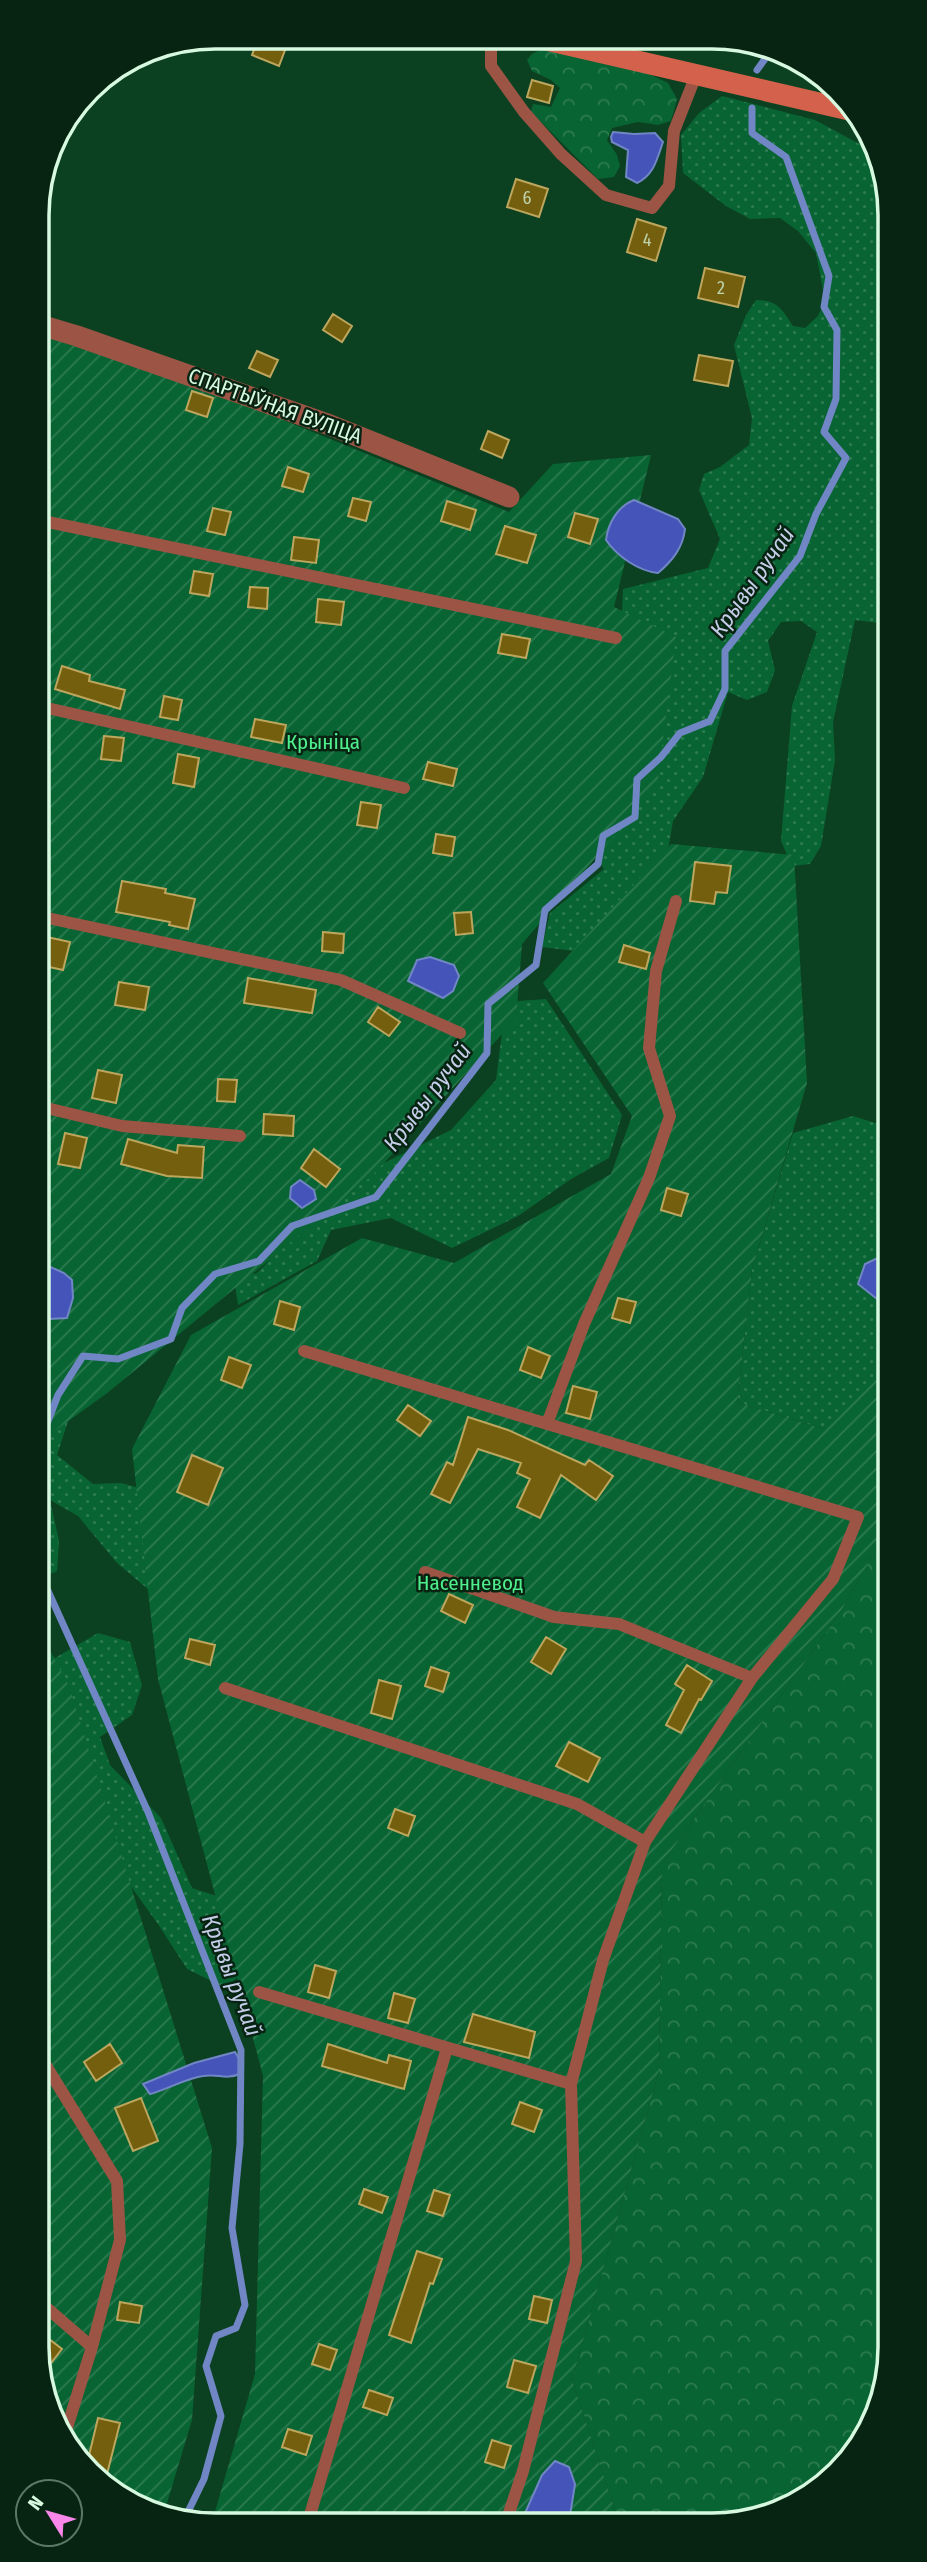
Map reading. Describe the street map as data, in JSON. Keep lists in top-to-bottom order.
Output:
{
  "streets": {
    "street": ["СПАРТЫЎНАЯ ВУЛІЦА"]
  },
  "water": ["Крывы ручай"],
  "parks": ["Крыніца", "Насенневод"],
  "house_numbers": ["6", "4", "2"],
  "north": "top left"
}
